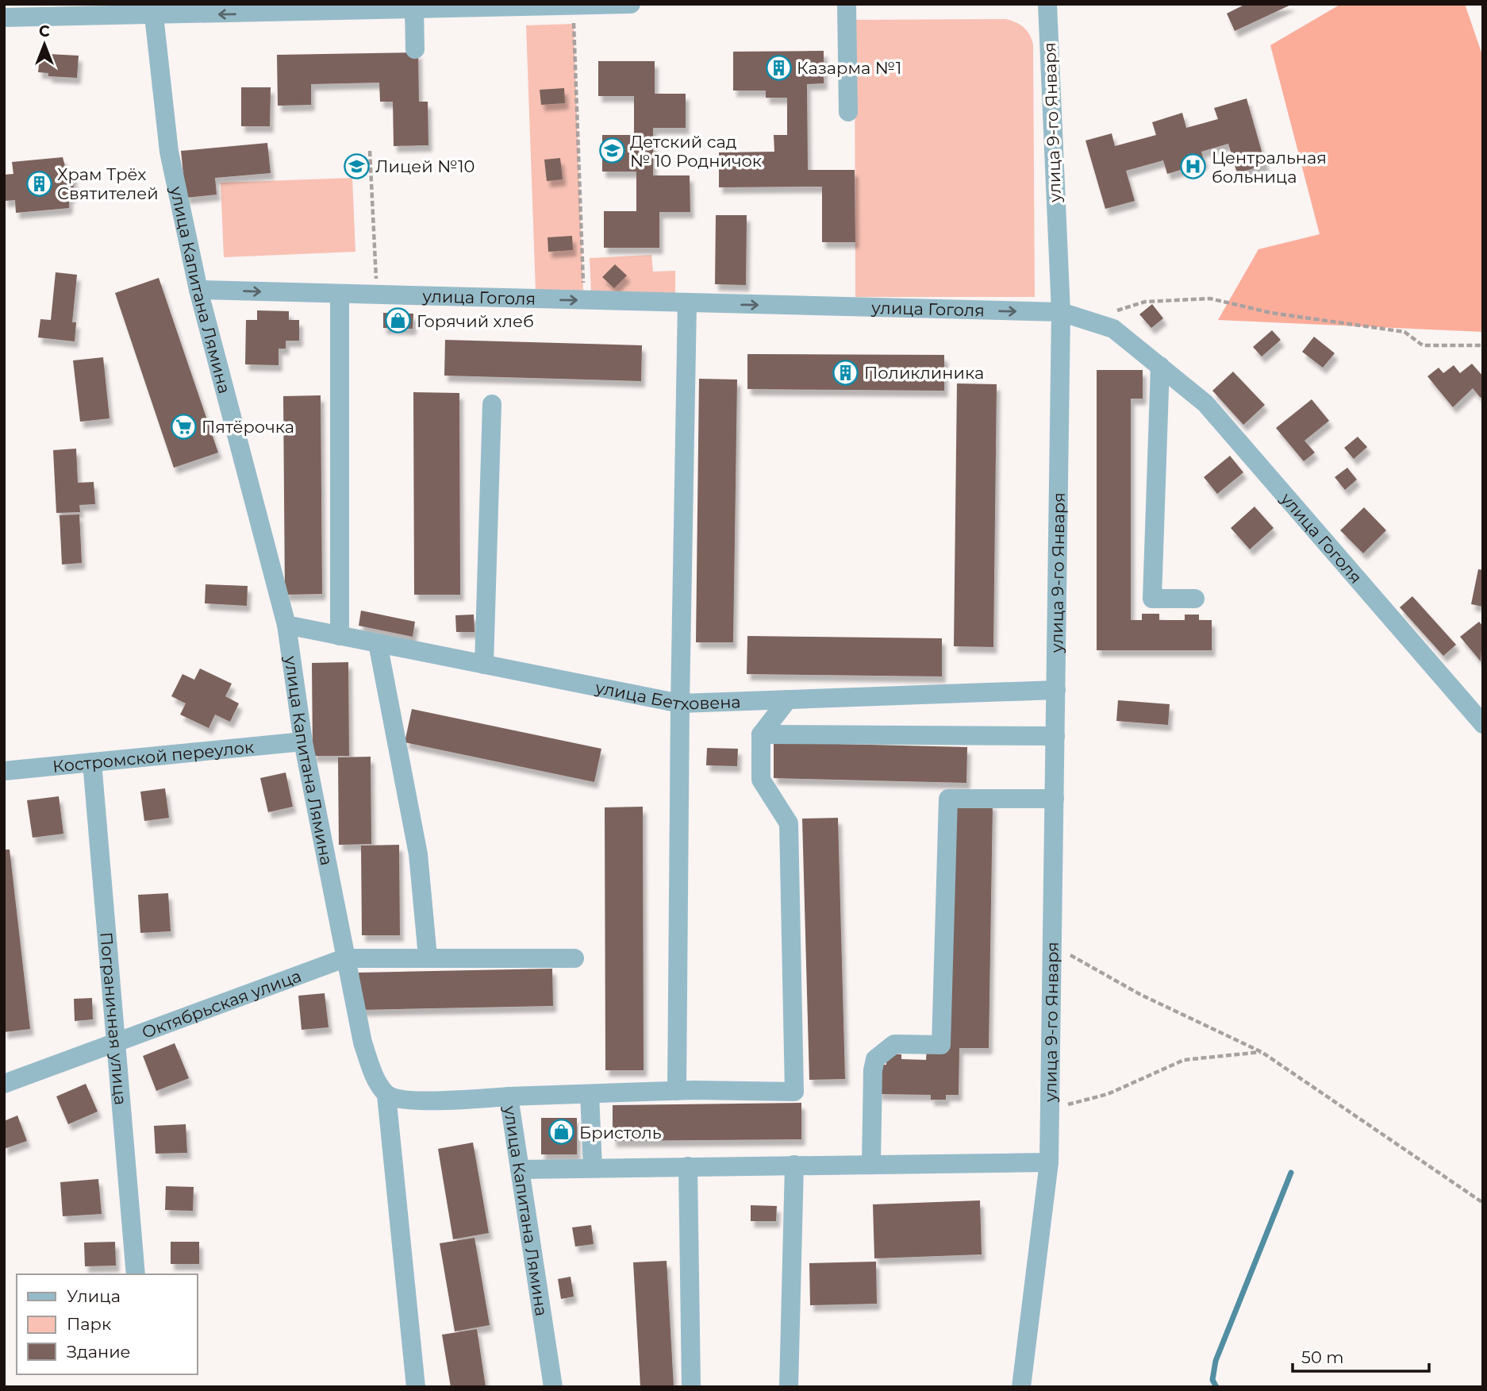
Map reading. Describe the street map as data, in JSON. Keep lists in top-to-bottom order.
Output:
{
  "streets": {
    "street": [
      "улица 9-го Января",
      "улица Капитана Лямина",
      "улица Гоголя",
      "улица Бетховена",
      "Костромской переулок",
      "Октябрьская улица",
      "Пограничная улица"
    ]
  },
  "crossings": [
    ["улица 9-го Января", "улица Гоголя"],
    ["улица 9-го Января", "улица Бетховена"],
    ["улица Капитана Лямина", "улица Гоголя"],
    ["улица Капитана Лямина", "улица Бетховена"],
    ["улица Капитана Лямина", "Костромской переулок"],
    ["улица Капитана Лямина", "Октябрьская улица"],
    ["Костромской переулок", "Пограничная улица"],
    ["Октябрьская улица", "Пограничная улица"]
  ],
  "one_way": ["улица Гоголя"],
  "places": {
    "building": ["Казарма №1", "Храм Трёх Святителей", "Поликлиника"],
    "school or university": ["Детский сад № 10 Родничок", "Лицей №10"],
    "hospital": ["Центральная больница"],
    "shop": ["Горячий хлеб", "Бристоль"],
    "supermarket": ["Пятёрочка"]
  },
  "legend": ["Улица", "Парк", "Здание"],
  "scale_bar": "50 m",
  "north": "top"
}
